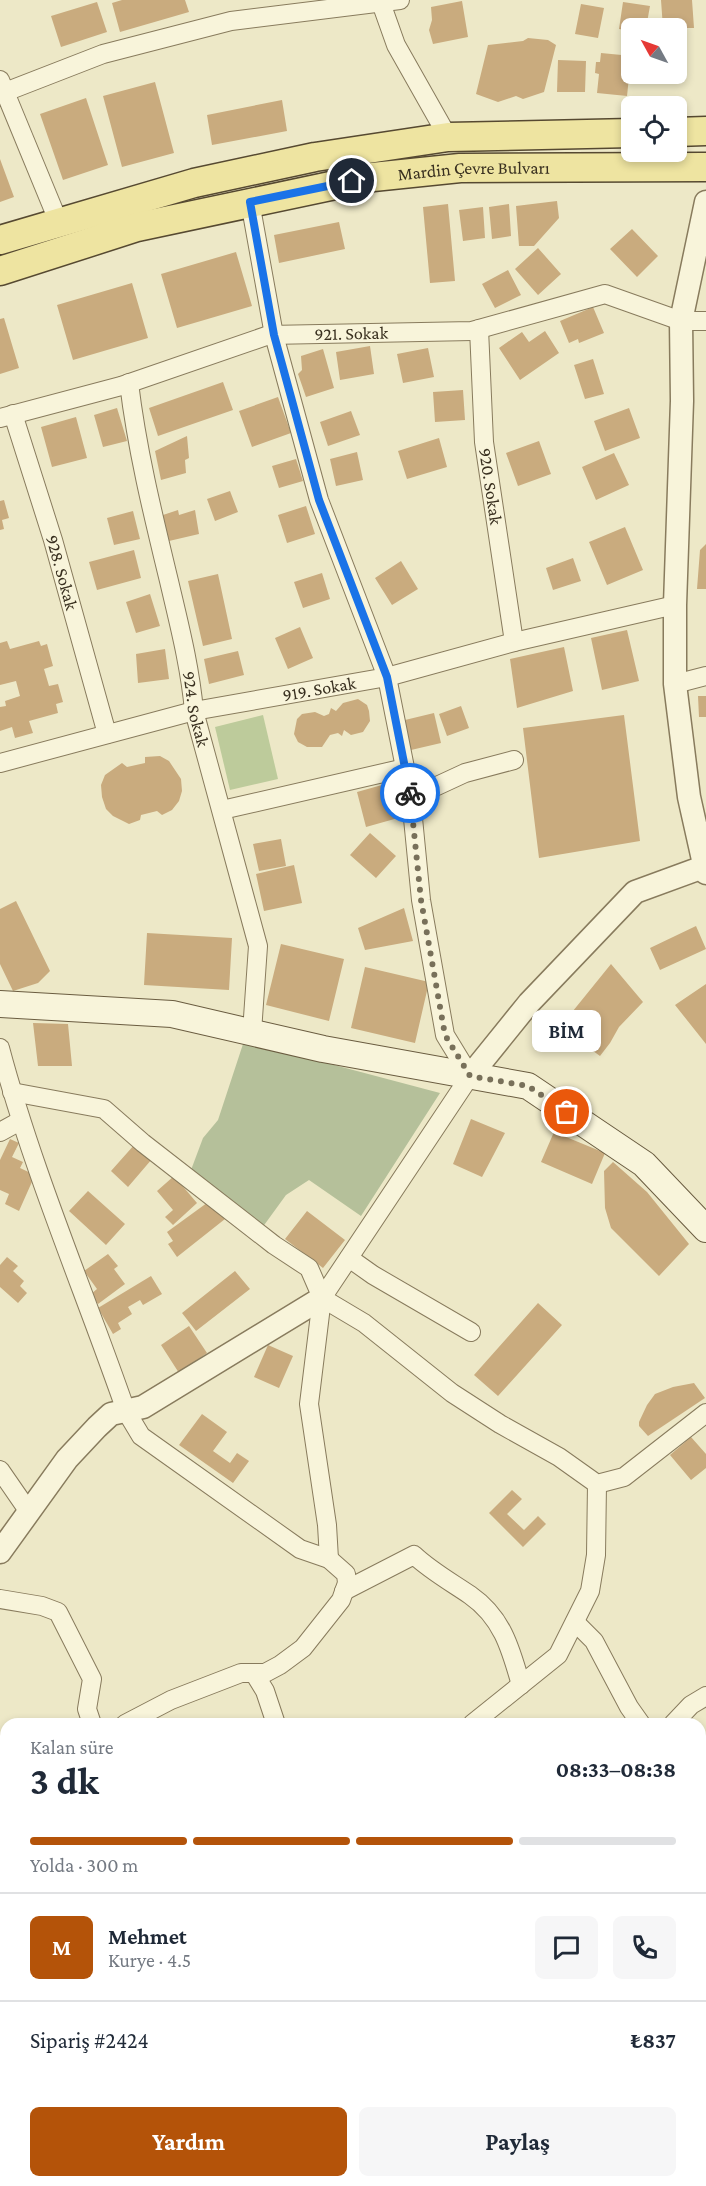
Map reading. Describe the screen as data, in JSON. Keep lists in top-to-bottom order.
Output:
{
  "streets": {
    "main road": ["Mardin Çevre Bulvarı"],
    "street": [
      "921. Sokak",
      "920. Sokak",
      "928. Sokak",
      "919. Sokak",
      "924. Sokak"
    ]
  },
  "crossings": [
    ["921. Sokak", "920. Sokak"],
    ["921. Sokak", "928. Sokak"],
    ["921. Sokak", "924. Sokak"],
    ["920. Sokak", "919. Sokak"],
    ["928. Sokak", "919. Sokak"],
    ["919. Sokak", "924. Sokak"]
  ],
  "places": ["BİM"],
  "north": "top left",
  "page": {
    "bubble": "BİM",
    "heading": ["3 dk", "Kalan süre", "08:33–08:38"],
    "panel": [
      "Mehmet",
      "Kurye · 4.5",
      "Sipariş #2424",
      "₺837"
    ],
    "bar": "Yolda · 300 m",
    "round": "M",
    "buttons": ["Yardım", "Paylaş"]
  }
}
